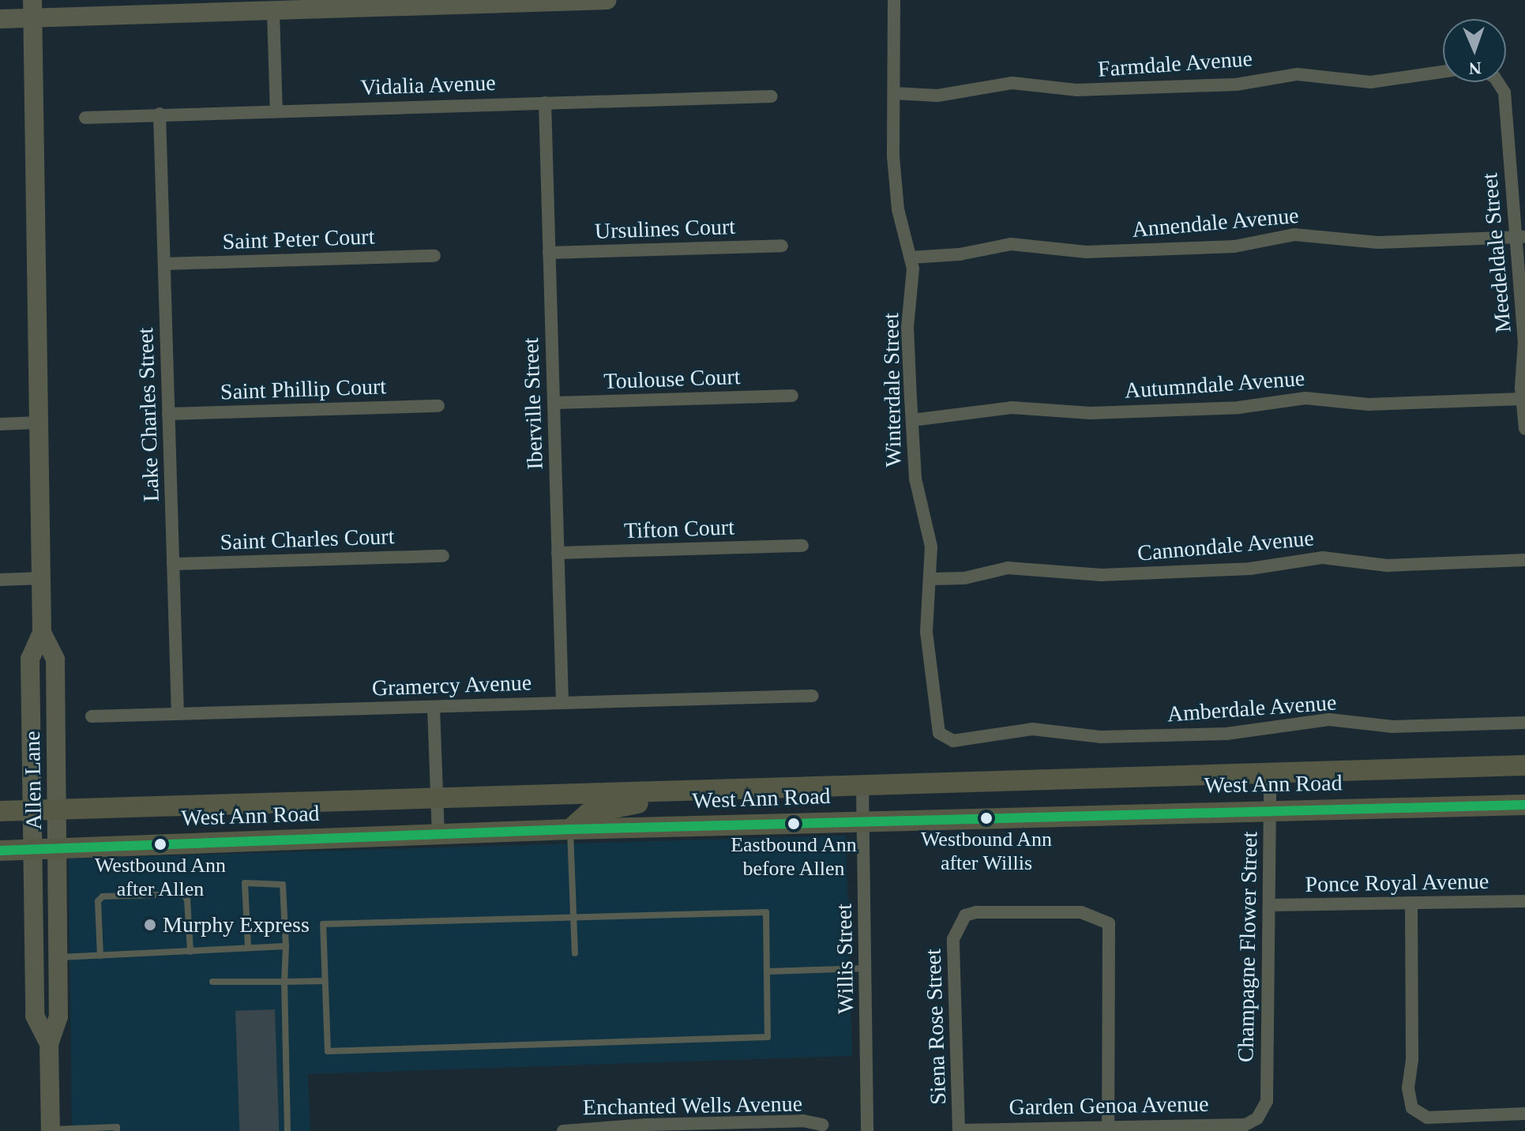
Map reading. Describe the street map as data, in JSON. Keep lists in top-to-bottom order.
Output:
{
  "streets": {
    "main road": ["Allen Lane", "West Ann Road"],
    "street": [
      "Farmdale Avenue",
      "Vidalia Avenue",
      "Annendale Avenue",
      "Ursulines Court",
      "Saint Peter Court",
      "Meedeldale Street",
      "Toulouse Court",
      "Autumndale Avenue",
      "Saint Phillip Court",
      "Winterdale Street",
      "Iberville Street",
      "Lake Charles Street",
      "Tifton Court",
      "Saint Charles Court",
      "Cannondale Avenue",
      "Gramercy Avenue",
      "Amberdale Avenue",
      "Ponce Royal Avenue",
      "Champagne Flower Street",
      "Willis Street",
      "Siena Rose Street",
      "Enchanted Wells Avenue",
      "Garden Genoa Avenue"
    ]
  },
  "crossings": [
    ["Farmdale Avenue", "Winterdale Street"],
    ["Vidalia Avenue", "Iberville Street"],
    ["Vidalia Avenue", "Lake Charles Street"],
    ["Annendale Avenue", "Meedeldale Street"],
    ["Annendale Avenue", "Winterdale Street"],
    ["Ursulines Court", "Iberville Street"],
    ["Saint Peter Court", "Lake Charles Street"],
    ["Meedeldale Street", "Autumndale Avenue"],
    ["Toulouse Court", "Iberville Street"],
    ["Autumndale Avenue", "Winterdale Street"],
    ["Saint Phillip Court", "Lake Charles Street"],
    ["Winterdale Street", "Cannondale Avenue"],
    ["Winterdale Street", "Amberdale Avenue"],
    ["Iberville Street", "Tifton Court"],
    ["Iberville Street", "Gramercy Avenue"],
    ["Lake Charles Street", "Saint Charles Court"],
    ["Lake Charles Street", "Gramercy Avenue"],
    ["Allen Lane", "West Ann Road"],
    ["West Ann Road", "Champagne Flower Street"],
    ["West Ann Road", "Willis Street"],
    ["Ponce Royal Avenue", "Champagne Flower Street"],
    ["Champagne Flower Street", "Garden Genoa Avenue"],
    ["Siena Rose Street", "Garden Genoa Avenue"]
  ],
  "places": [
    "Westbound Ann after Willis",
    "Eastbound Ann before Allen",
    "Westbound Ann after Allen",
    "Murphy Express"
  ],
  "north": "bottom"
}
